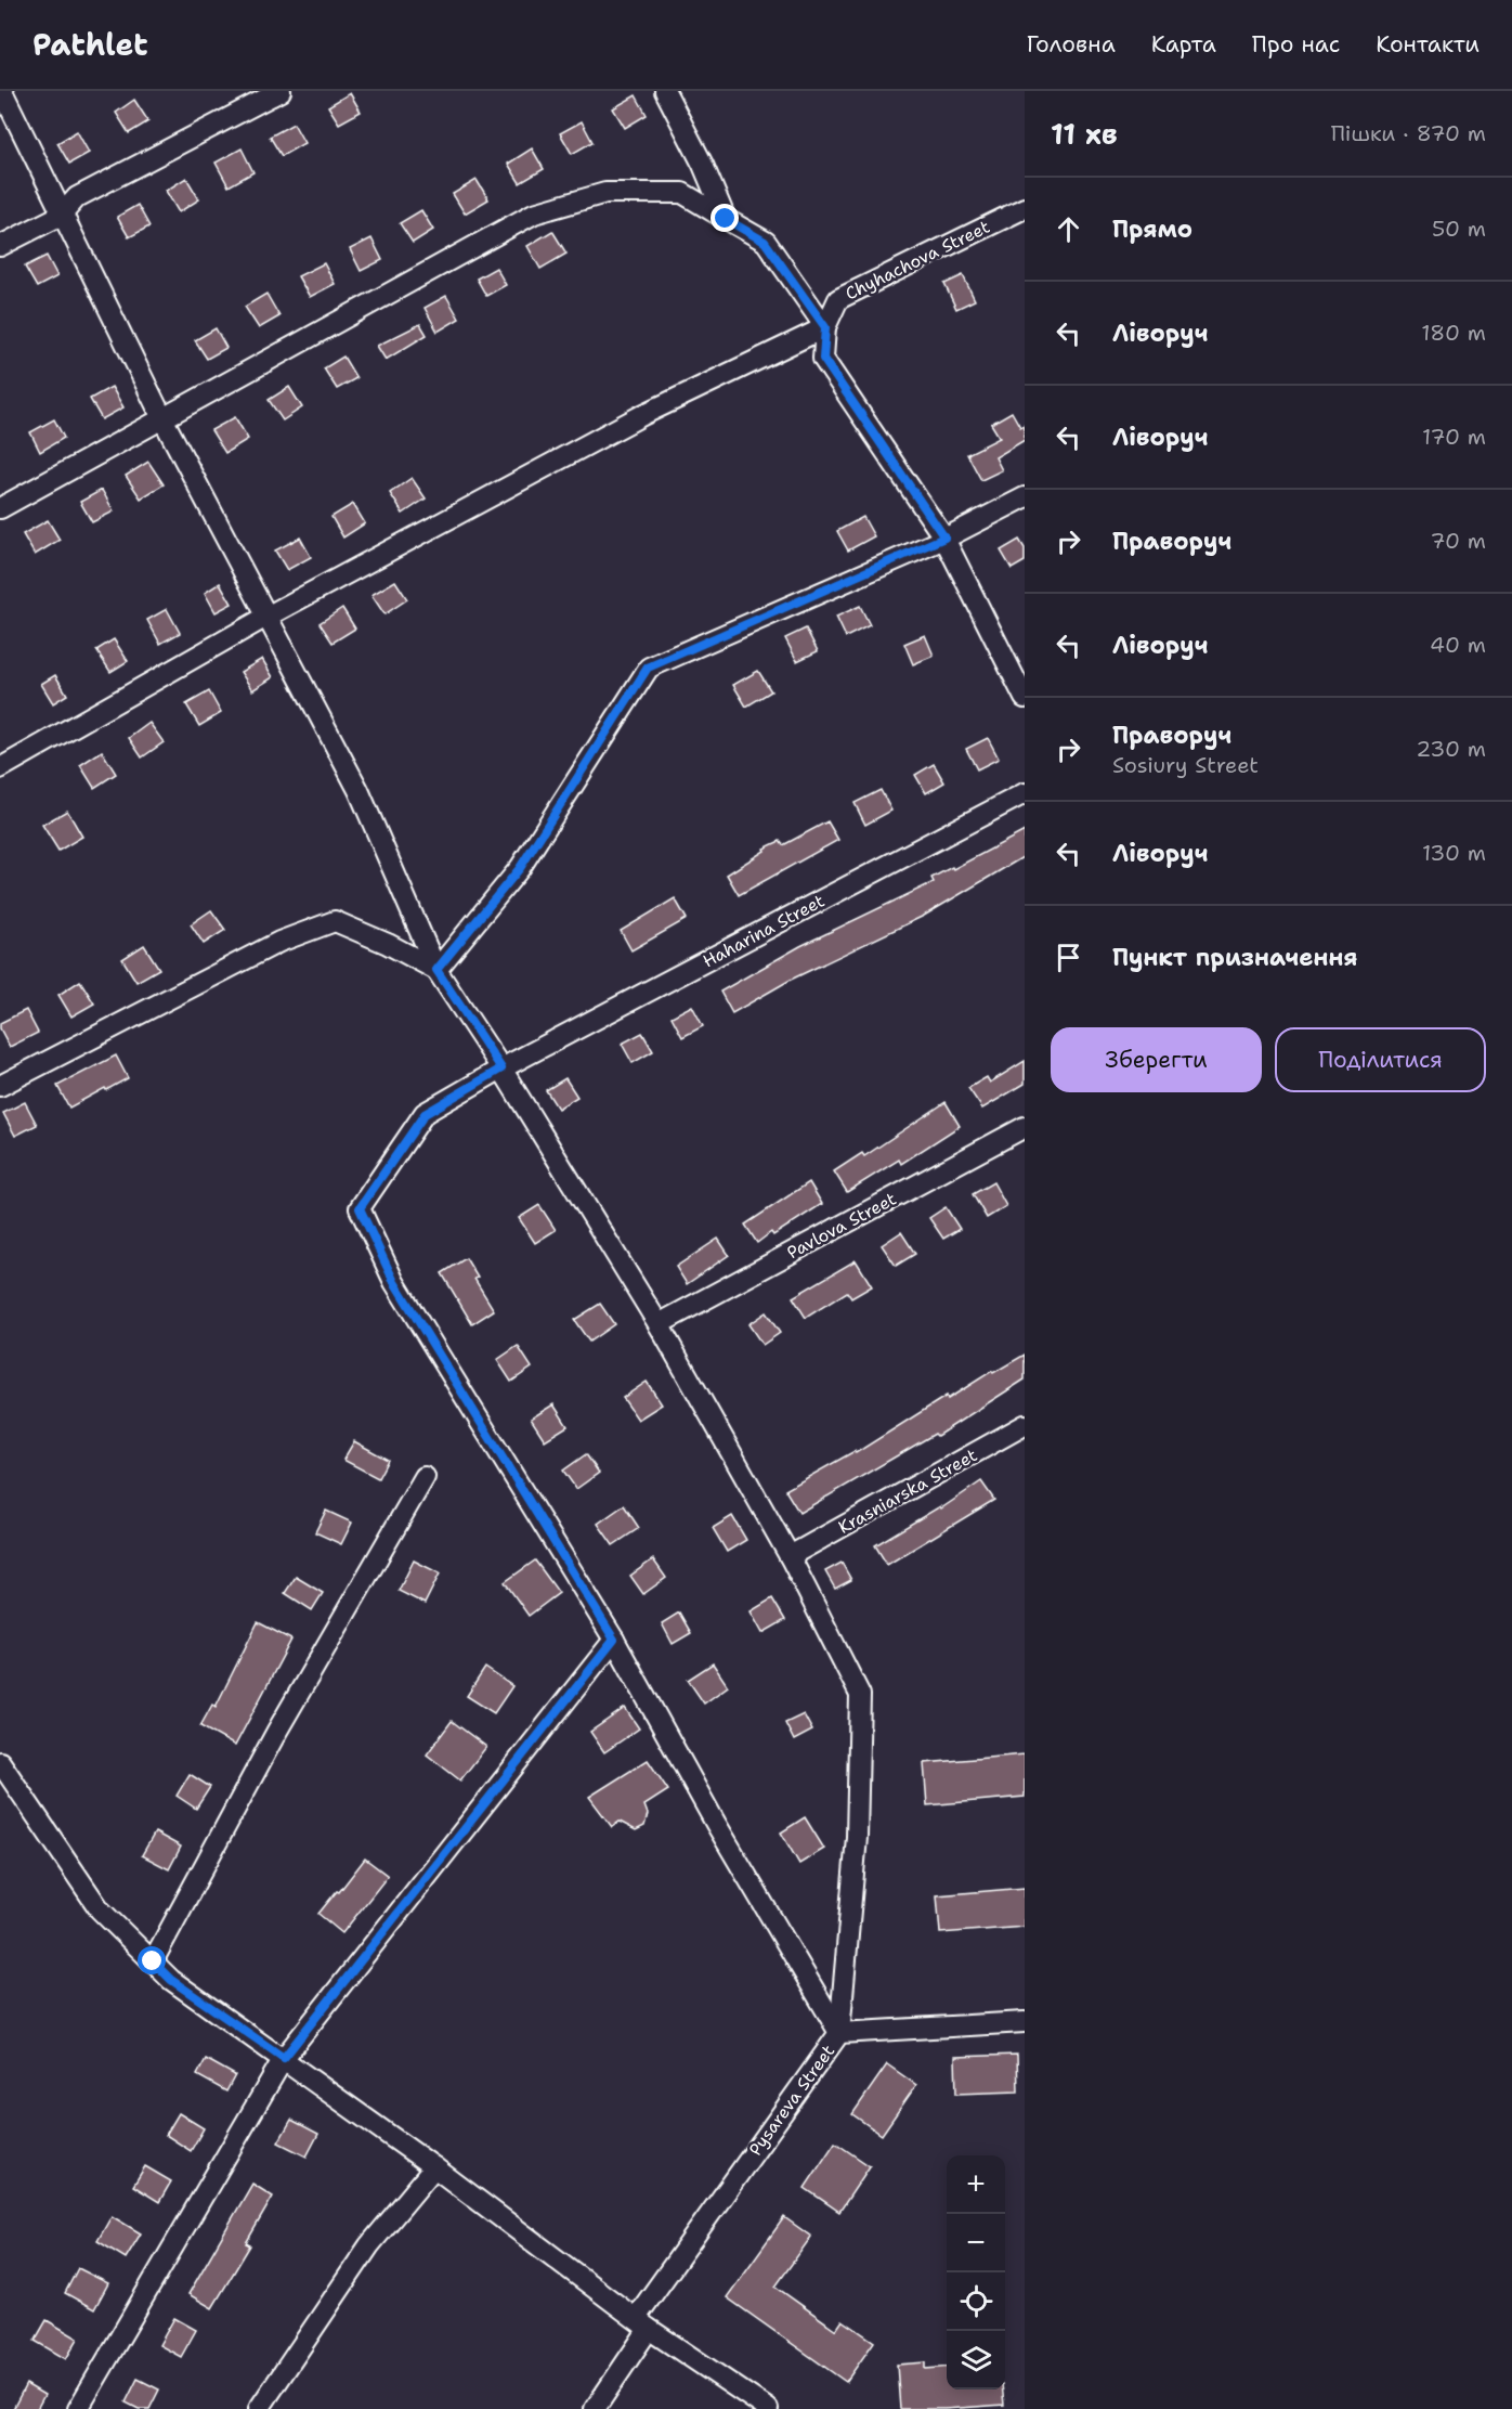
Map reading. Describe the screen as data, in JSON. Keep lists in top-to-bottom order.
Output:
{
  "streets": {
    "street": [
      "Chyhachova Street",
      "Haharina Street",
      "Pavlova Street",
      "Krasniarska Street",
      "Pysareva Street"
    ]
  },
  "page": {
    "header": "Pathlet",
    "nav": [
      "Головна",
      "Карта",
      "Про нас",
      "Контакти"
    ],
    "heading": ["11 хв", "Пішки · 870 m"],
    "list": [
      ["Прямо", "50 m"],
      ["Ліворуч", "180 m"],
      ["Ліворуч", "170 m"],
      ["Праворуч", "70 m"],
      ["Ліворуч", "40 m"],
      ["Праворуч", "Sosiury Street", "230 m"],
      ["Ліворуч", "130 m"],
      "Пункт призначення"
    ],
    "buttons": ["Зберегти", "Поділитися"],
    "map_buttons": ["+", "−"]
  }
}
